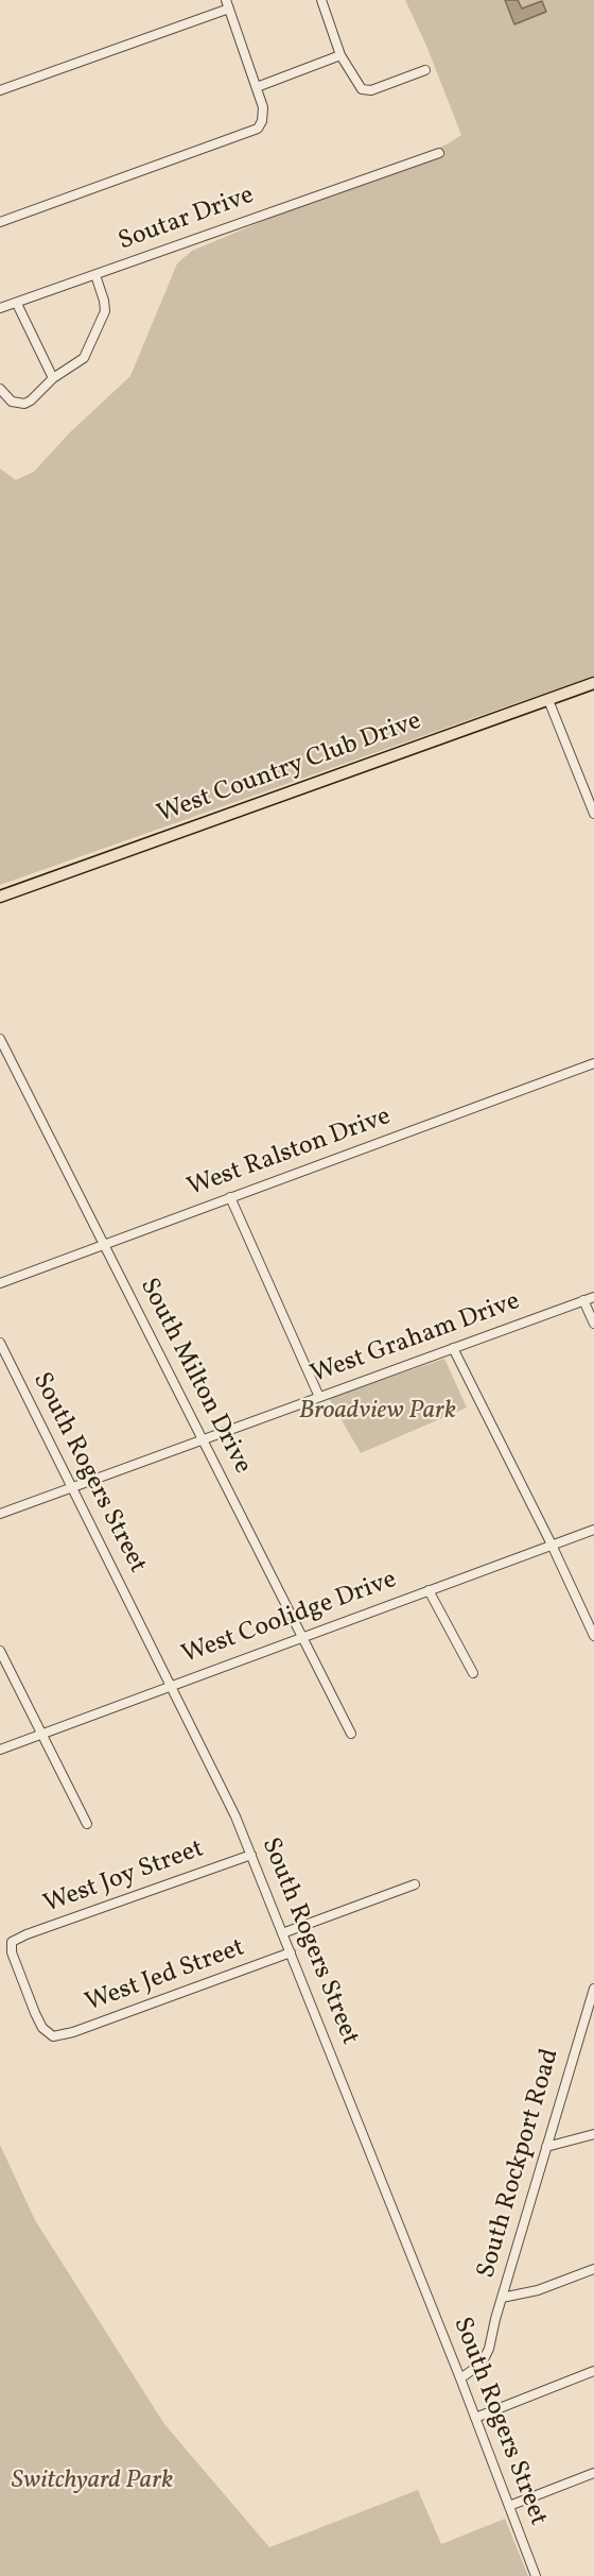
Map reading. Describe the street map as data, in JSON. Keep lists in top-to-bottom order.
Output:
{
  "streets": {
    "main road": ["West Country Club Drive"],
    "street": [
      "Soutar Drive",
      "West Ralston Drive",
      "West Graham Drive",
      "South Milton Drive",
      "South Rogers Street",
      "West Coolidge Drive",
      "West Joy Street",
      "West Jed Street",
      "South Rockport Road"
    ]
  },
  "crossings": [
    ["West Ralston Drive", "South Milton Drive"],
    ["West Graham Drive", "South Milton Drive"],
    ["West Graham Drive", "South Rogers Street"],
    ["South Milton Drive", "West Coolidge Drive"],
    ["South Rogers Street", "West Coolidge Drive"],
    ["South Rogers Street", "West Joy Street"],
    ["South Rogers Street", "West Jed Street"],
    ["South Rogers Street", "South Rockport Road"],
    ["West Joy Street", "West Jed Street"]
  ],
  "parks": ["Broadview Park", "Switchyard Park"]
}
